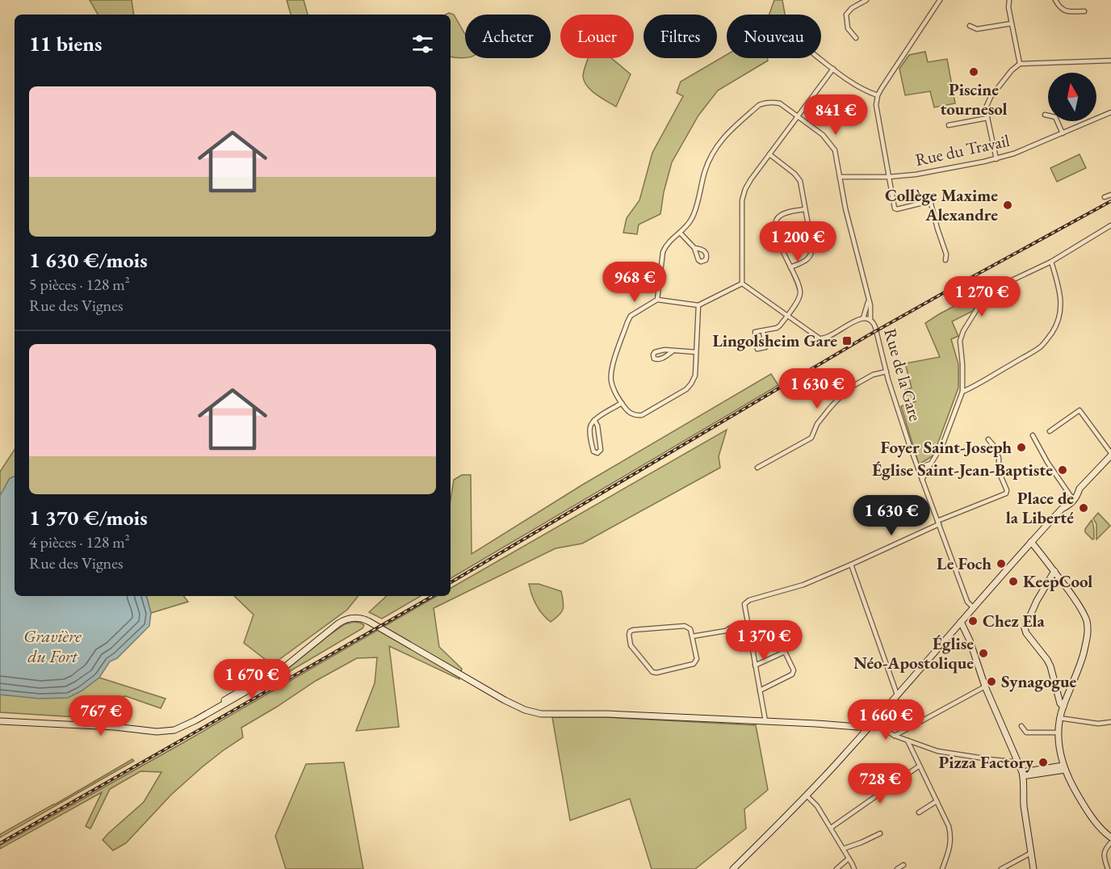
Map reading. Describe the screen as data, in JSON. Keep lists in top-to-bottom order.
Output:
{
  "streets": {
    "street": ["Rue du Travail", "Rue de la Gare"]
  },
  "water": ["Gravière du Fort"],
  "places": {
    "other": [
      "Piscine tournesol",
      "Collège Maxime Alexandre",
      "Foyer Saint-Joseph",
      "Église Saint-Jean-Baptiste",
      "Place de la Liberté",
      "Le Foch",
      "KeepCool",
      "Chez Ela",
      "Église Néo-Apostolique",
      "Synagogue",
      "Pizza Factory"
    ],
    "transit": ["Lingolsheim Gare"]
  },
  "north": "top",
  "page": {
    "chip": [
      "Acheter",
      "Louer",
      "Filtres",
      "Nouveau"
    ],
    "heading": "11 biens",
    "list": [
      {
        "name": "1 630 €/mois",
        "note": "5 pièces · 128 m² · Rue des Vignes"
      },
      {
        "name": "1 370 €/mois",
        "note": "4 pièces · 128 m² · Rue des Vignes"
      }
    ],
    "price": [
      "841 €",
      "1 200 €",
      "968 €",
      "1 270 €",
      "1 630 €",
      "1 630 €",
      "1 370 €",
      "1 670 €",
      "767 €",
      "1 660 €",
      "728 €"
    ]
  }
}
